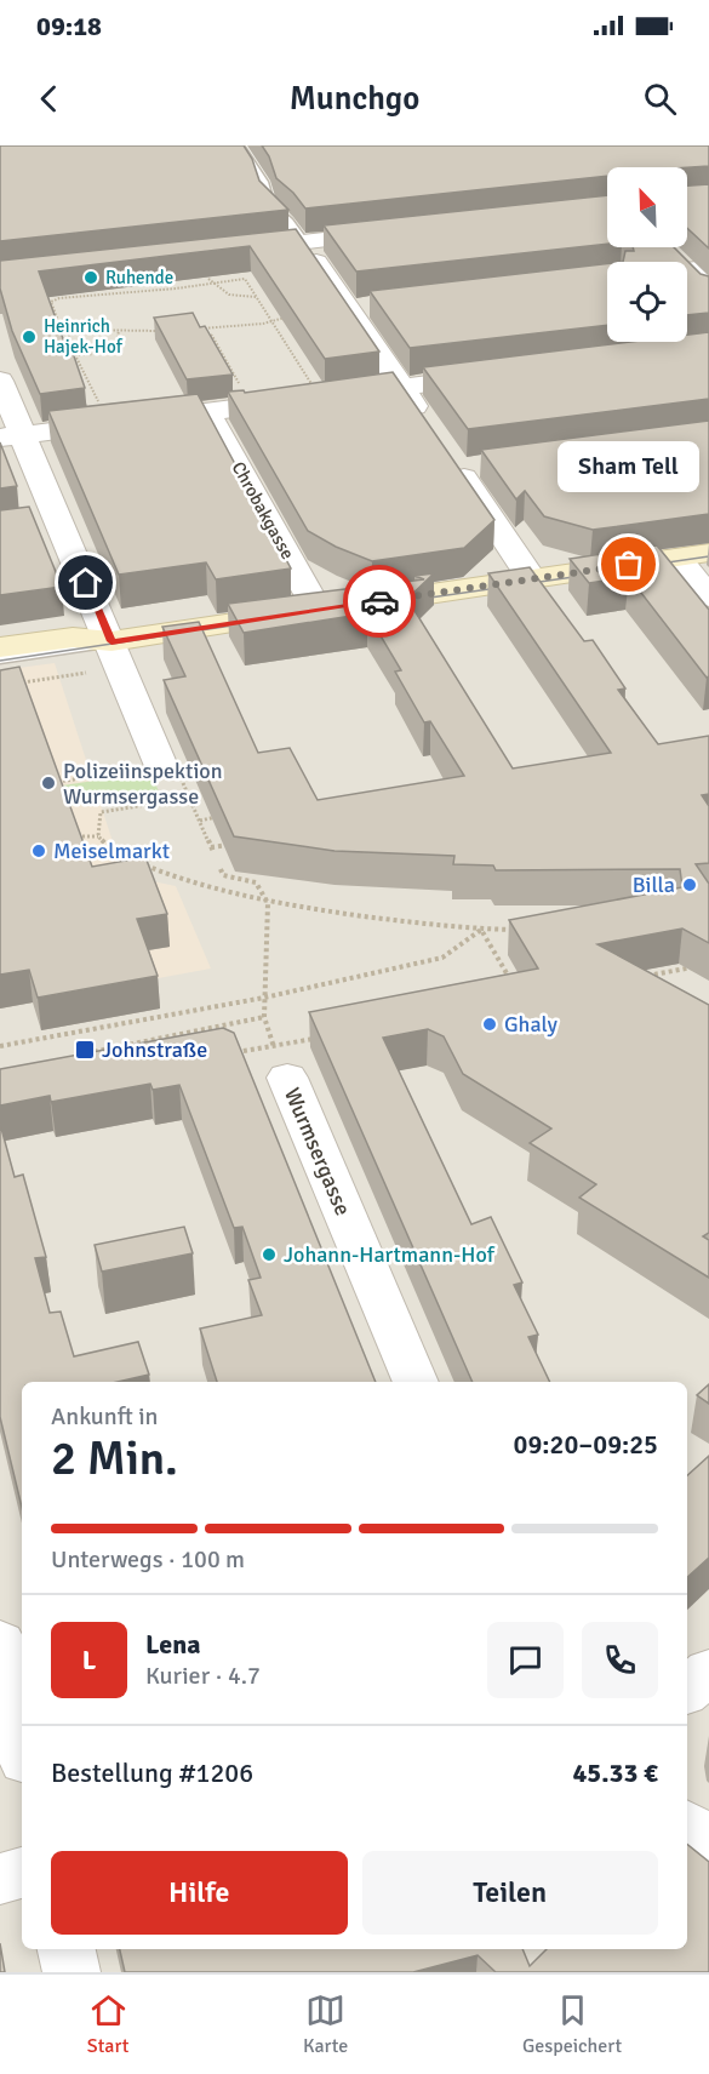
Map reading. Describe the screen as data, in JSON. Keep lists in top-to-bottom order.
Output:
{
  "streets": {
    "street": ["Chrobakgasse", "Wurmsergasse"]
  },
  "places": {
    "other": [
      "Ruhende",
      "Heinrich Hajek-Hof",
      "Sham Tell",
      "Polizeiinspektion Wurmsergasse",
      "Meiselmarkt",
      "Billa",
      "Ghaly",
      "Johann-Hartmann-Hof"
    ],
    "transit": ["Johnstraße"]
  },
  "north": "top left",
  "page": {
    "status": "09:18",
    "header": "Munchgo",
    "bubble": "Sham Tell",
    "heading": ["2 Min.", "Ankunft in", "09:20–09:25"],
    "panel": [
      "Lena",
      "Kurier · 4.7",
      "Bestellung #1206",
      "45.33 €"
    ],
    "bar": "Unterwegs · 100 m",
    "round": "L",
    "buttons": ["Hilfe", "Teilen"],
    "tabs": ["Start", "Karte", "Gespeichert"]
  }
}
